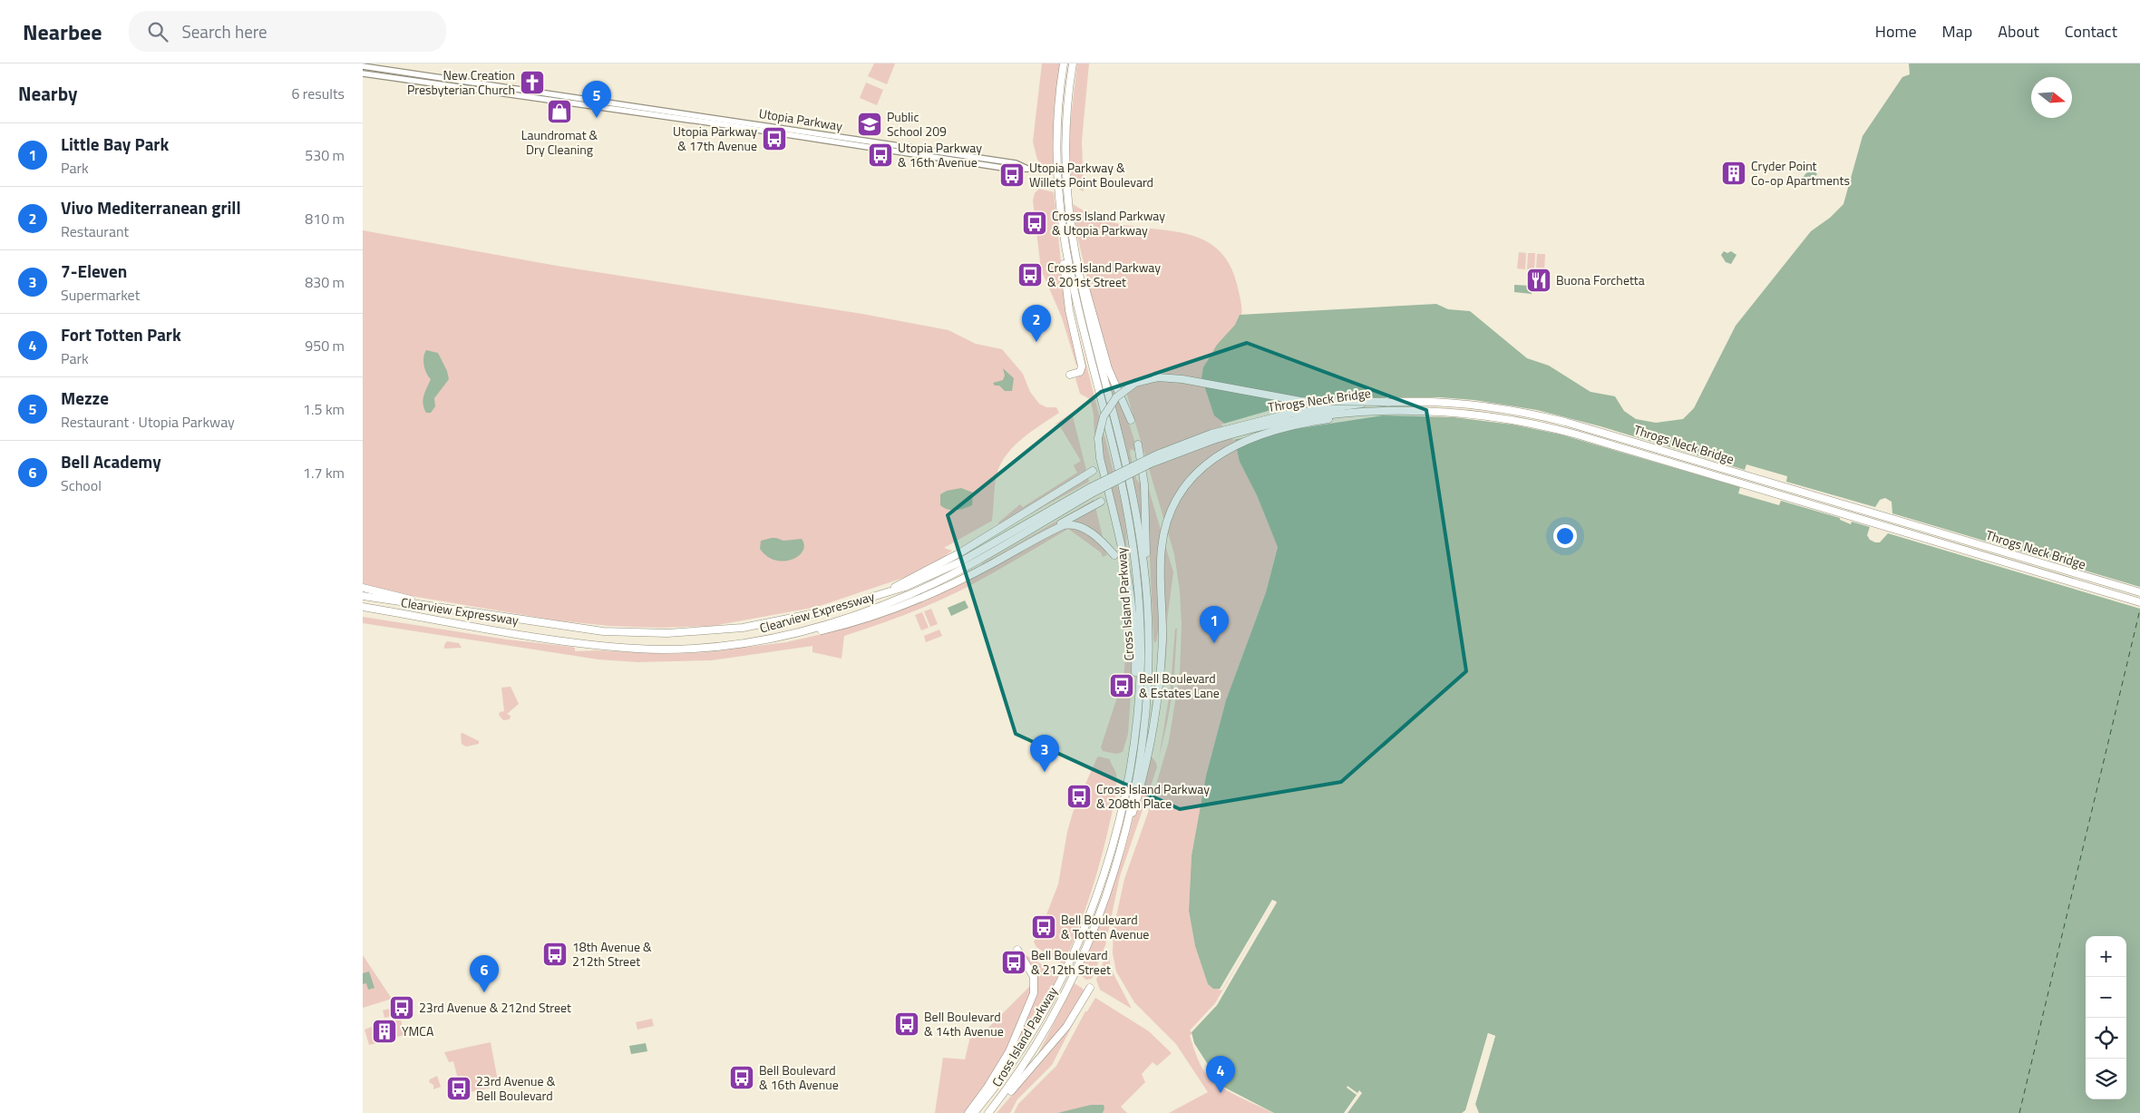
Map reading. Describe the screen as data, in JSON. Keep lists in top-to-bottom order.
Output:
{
  "streets": {
    "highway": ["Throgs Neck Bridge", "Cross Island Parkway", "Clearview Expressway"],
    "main road": ["Utopia Parkway"]
  },
  "crossings": [
    ["Throgs Neck Bridge", "Clearview Expressway"]
  ],
  "places": {
    "church": ["New Creation Presbyterian Church"],
    "shop": ["Laundromat & Dry Cleaning"],
    "school or university": ["Public School 209"],
    "bus stop": [
      "Utopia Parkway & 17th Avenue",
      "Utopia Parkway & 16th Avenue",
      "Utopia Parkway & Willets Point Boulevard",
      "Cross Island Parkway & Utopia Parkway",
      "Cross Island Parkway & 201st Street",
      "Bell Boulevard & Estates Lane",
      "Cross Island Parkway & 208th Place",
      "Bell Boulevard & Totten Avenue",
      "18th Avenue & 212th Street",
      "Bell Boulevard & 212th Street",
      "23rd Avenue & 212nd Street",
      "Bell Boulevard & 14th Avenue",
      "Bell Boulevard & 16th Avenue",
      "23rd Avenue & Bell Boulevard"
    ],
    "building": ["Cryder Point Co-op Apartments", "YMCA"],
    "restaurant": ["Buona Forchetta"]
  },
  "north": "right",
  "page": {
    "header": "Nearbee",
    "search": "Search here",
    "nav": [
      "Home",
      "Map",
      "About",
      "Contact"
    ],
    "heading": ["Nearby", "6 results"],
    "pins": [
      "5",
      "2",
      "1",
      "3",
      "6",
      "4"
    ],
    "list": [
      {
        "mark": "1",
        "name": "Little Bay Park",
        "note": "Park",
        "value": "530 m"
      },
      {
        "mark": "2",
        "name": "Vivo Mediterranean grill",
        "note": "Restaurant",
        "value": "810 m"
      },
      {
        "mark": "3",
        "name": "7-Eleven",
        "note": "Supermarket",
        "value": "830 m"
      },
      {
        "mark": "4",
        "name": "Fort Totten Park",
        "note": "Park",
        "value": "950 m"
      },
      {
        "mark": "5",
        "name": "Mezze",
        "note": "Restaurant · Utopia Parkway",
        "value": "1.5 km"
      },
      {
        "mark": "6",
        "name": "Bell Academy",
        "note": "School",
        "value": "1.7 km"
      }
    ],
    "map_buttons": ["+", "−"]
  }
}
